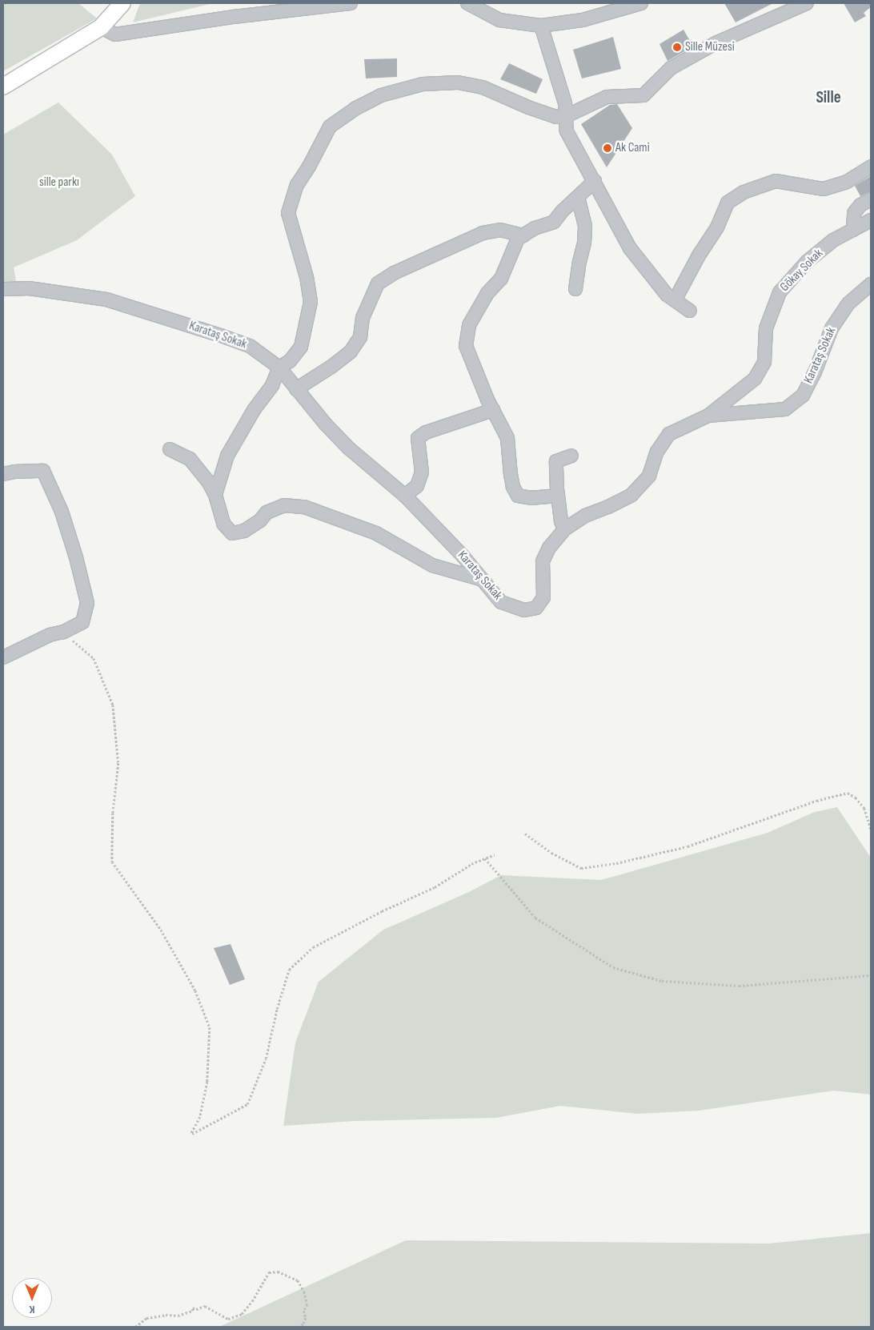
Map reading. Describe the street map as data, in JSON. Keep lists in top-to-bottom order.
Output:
{
  "streets": {
    "street": ["Gökay Sokak", "Karataş Sokak"]
  },
  "crossings": [
    ["Gökay Sokak", "Karataş Sokak"]
  ],
  "districts": ["Sille"],
  "parks": ["sille parkı"],
  "places": ["Sille Müzesi", "Ak Cami"],
  "north": "bottom"
}
